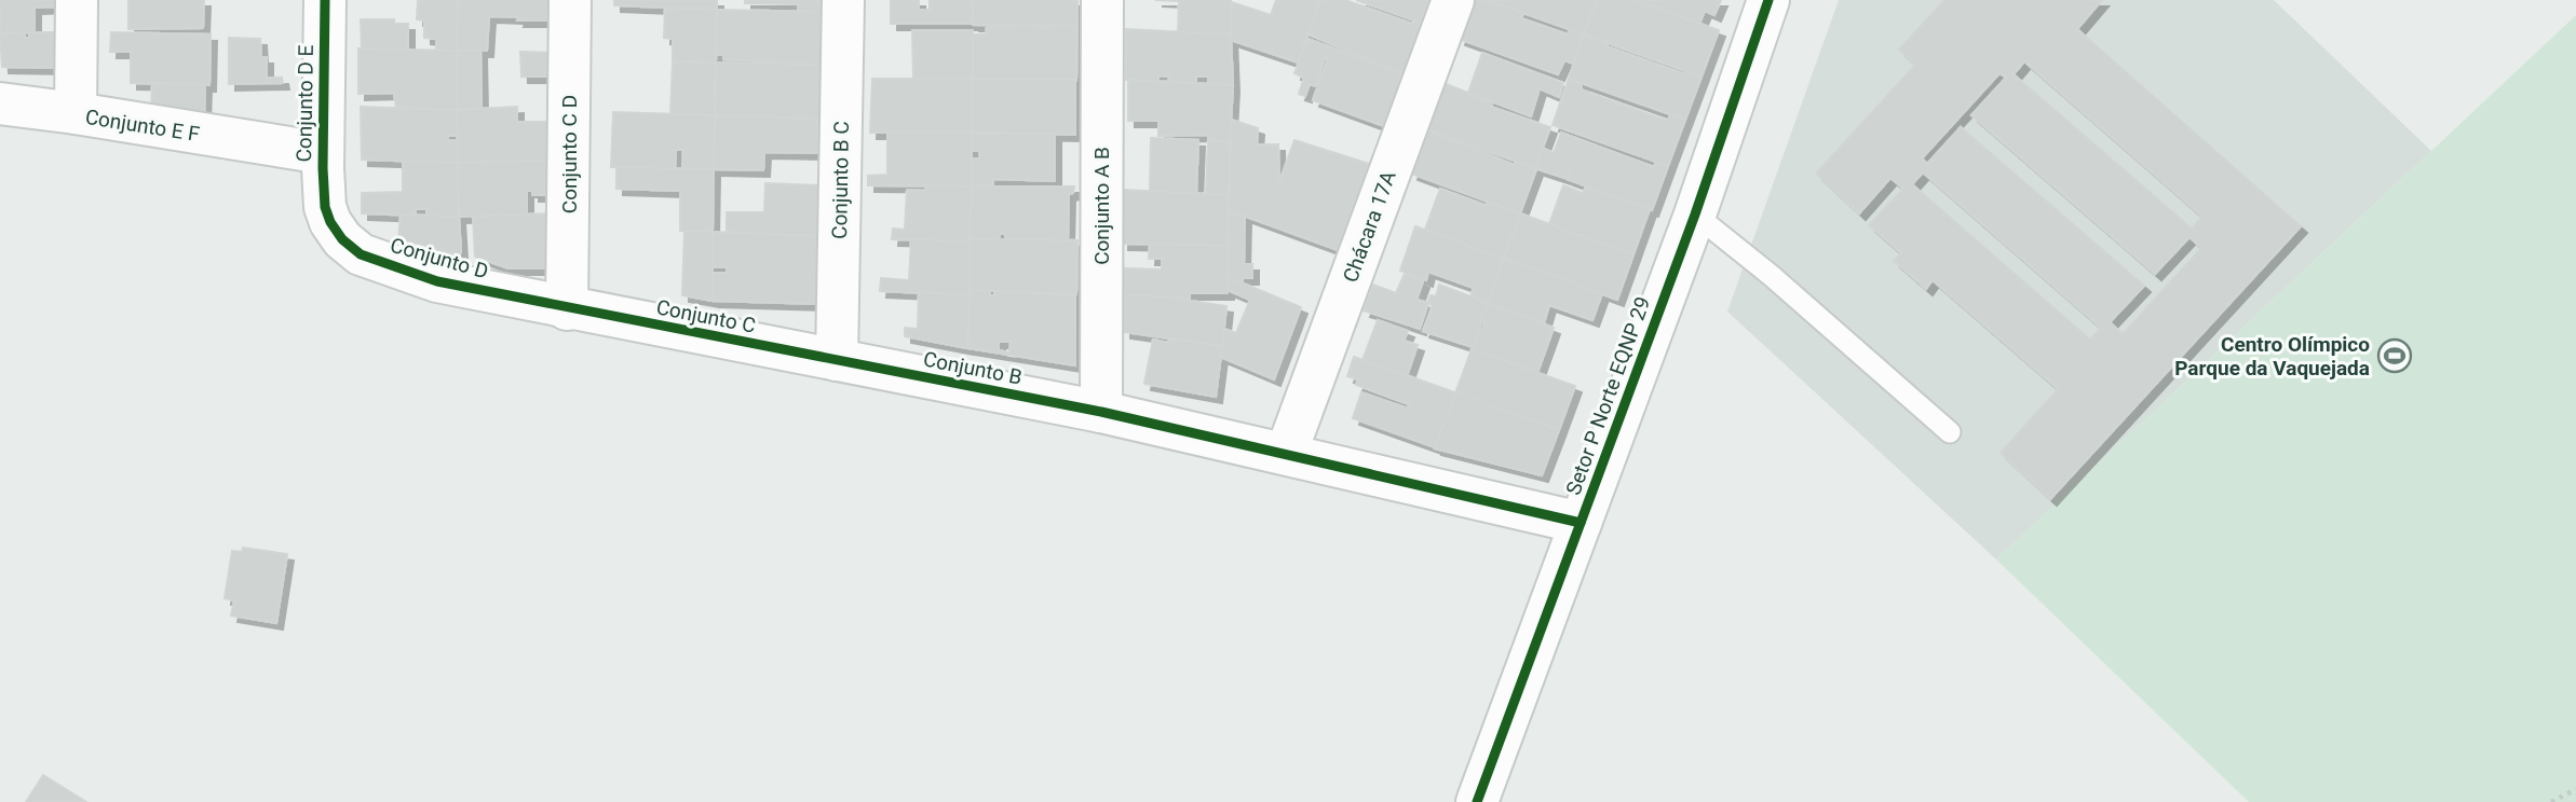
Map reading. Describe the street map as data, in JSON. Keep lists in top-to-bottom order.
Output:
{
  "streets": {
    "street": [
      "Conjunto D E",
      "Conjunto E F",
      "Conjunto C D",
      "Conjunto B C",
      "Conjunto A B",
      "Chácara 17A",
      "Conjunto D",
      "Conjunto C",
      "Conjunto B",
      "Setor P Norte EQNP 29"
    ]
  },
  "crossings": [
    ["Conjunto D E", "Conjunto E F"],
    ["Conjunto D E", "Conjunto D"],
    ["Conjunto C D", "Conjunto D"],
    ["Conjunto C D", "Conjunto C"],
    ["Conjunto B C", "Conjunto C"],
    ["Conjunto B C", "Conjunto B"],
    ["Conjunto A B", "Conjunto B"],
    ["Chácara 17A", "Conjunto B"],
    ["Conjunto D", "Conjunto C"],
    ["Conjunto C", "Conjunto B"],
    ["Conjunto B", "Setor P Norte EQNP 29"]
  ],
  "places": {
    "sports": ["Centro Olímpico Parque da Vaquejada"]
  }
}
